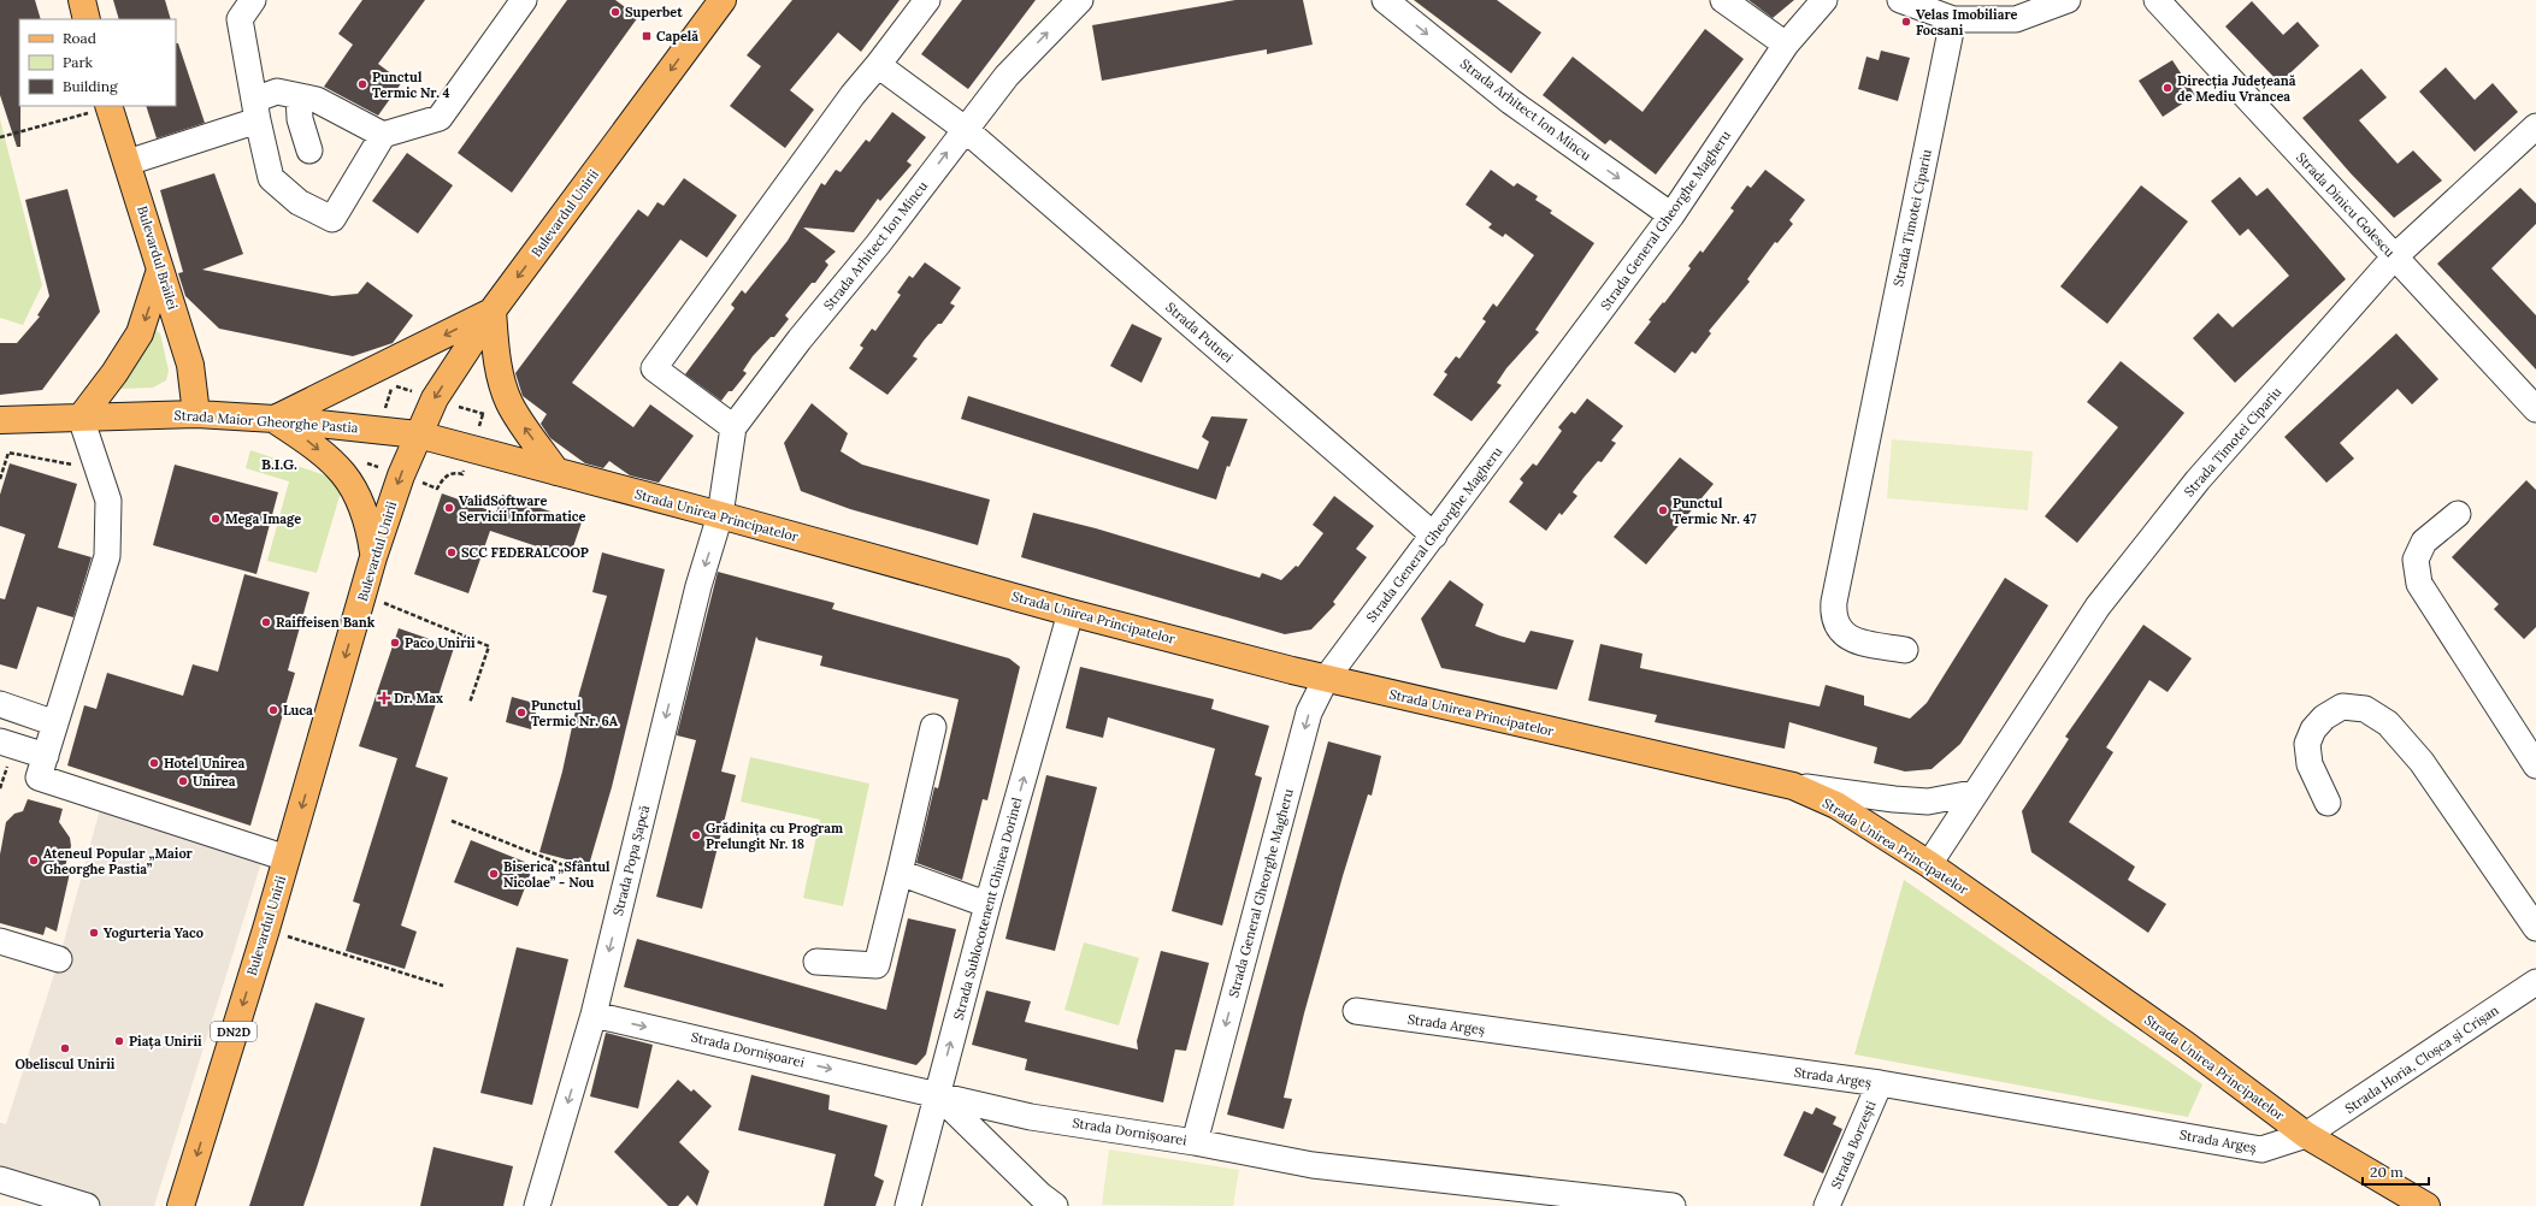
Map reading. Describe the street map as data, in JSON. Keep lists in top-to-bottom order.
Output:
{
  "streets": {
    "main road": [
      "Bulevardul Unirii",
      "Bulevardul Brăilei",
      "Strada Maior Gheorghe Pastia",
      "Strada Unirea Principatelor",
      "DN2D"
    ],
    "street": [
      "Strada Arhitect Ion Mincu",
      "Strada Dinicu Golescu",
      "Strada Timotei Cipariu",
      "Strada General Gheorghe Magheru",
      "Strada Putnei",
      "Strada Popa Șapcă",
      "Strada Sublocotenent Ghinea Dorinel",
      "Strada Argeș",
      "Strada Dornișoarei",
      "Strada Horia, Cloșca și Crișan",
      "Strada Borzești"
    ]
  },
  "crossings": [
    ["Strada Arhitect Ion Mincu", "Strada General Gheorghe Magheru"],
    ["Strada Arhitect Ion Mincu", "Strada Putnei"],
    ["Strada Arhitect Ion Mincu", "Strada Unirea Principatelor"],
    ["Strada Arhitect Ion Mincu", "Strada Popa Șapcă"],
    ["Strada Dinicu Golescu", "Strada Timotei Cipariu"],
    ["Bulevardul Unirii", "Strada Maior Gheorghe Pastia"],
    ["Bulevardul Unirii", "Strada Unirea Principatelor"],
    ["Strada Timotei Cipariu", "Strada Unirea Principatelor"],
    ["Strada General Gheorghe Magheru", "Strada Putnei"],
    ["Strada General Gheorghe Magheru", "Strada Unirea Principatelor"],
    ["Strada General Gheorghe Magheru", "Strada Dornișoarei"],
    ["Bulevardul Brăilei", "Strada Maior Gheorghe Pastia"],
    ["Strada Maior Gheorghe Pastia", "Strada Unirea Principatelor"],
    ["Strada Unirea Principatelor", "Strada Popa Șapcă"],
    ["Strada Unirea Principatelor", "Strada Sublocotenent Ghinea Dorinel"],
    ["Strada Unirea Principatelor", "Strada Argeș"],
    ["Strada Unirea Principatelor", "Strada Horia, Cloșca și Crișan"],
    ["Strada Popa Șapcă", "Strada Dornișoarei"],
    ["Strada Sublocotenent Ghinea Dorinel", "Strada Dornișoarei"],
    ["Strada Argeș", "Strada Horia, Cloșca și Crișan"],
    ["Strada Argeș", "Strada Borzești"]
  ],
  "one_way": [
    "Bulevardul Unirii",
    "Strada General Gheorghe Magheru",
    "Strada Popa Șapcă",
    "Strada Sublocotenent Ghinea Dorinel"
  ],
  "districts": ["B.I.G."],
  "places": {
    "other": [
      "Superbet",
      "Velas Imobiliare Focsani",
      "Punctul Termic Nr. 4",
      "Direcția Județeană de Mediu Vrancea",
      "ValidSoftware Servicii Informatice",
      "Punctul Termic Nr. 47",
      "Mega Image",
      "SCC FEDERALCOOP",
      "Raiffeisen Bank",
      "Paco Unirii",
      "Luca",
      "Punctul Termic Nr. 6A",
      "Hotel Unirea",
      "Unirea",
      "Grădinița cu Program Prelungit Nr. 18",
      "Ateneul Popular „Maior Gheorghe Pastia”",
      "Biserica „Sfântul Nicolae” - Nou",
      "Yogurteria Yaco",
      "Piața Unirii",
      "Obeliscul Unirii"
    ],
    "transit": ["Capelă"],
    "health": ["Dr. Max"]
  },
  "legend": ["Road", "Park", "Building"],
  "scale_bar": "20 m"
}
